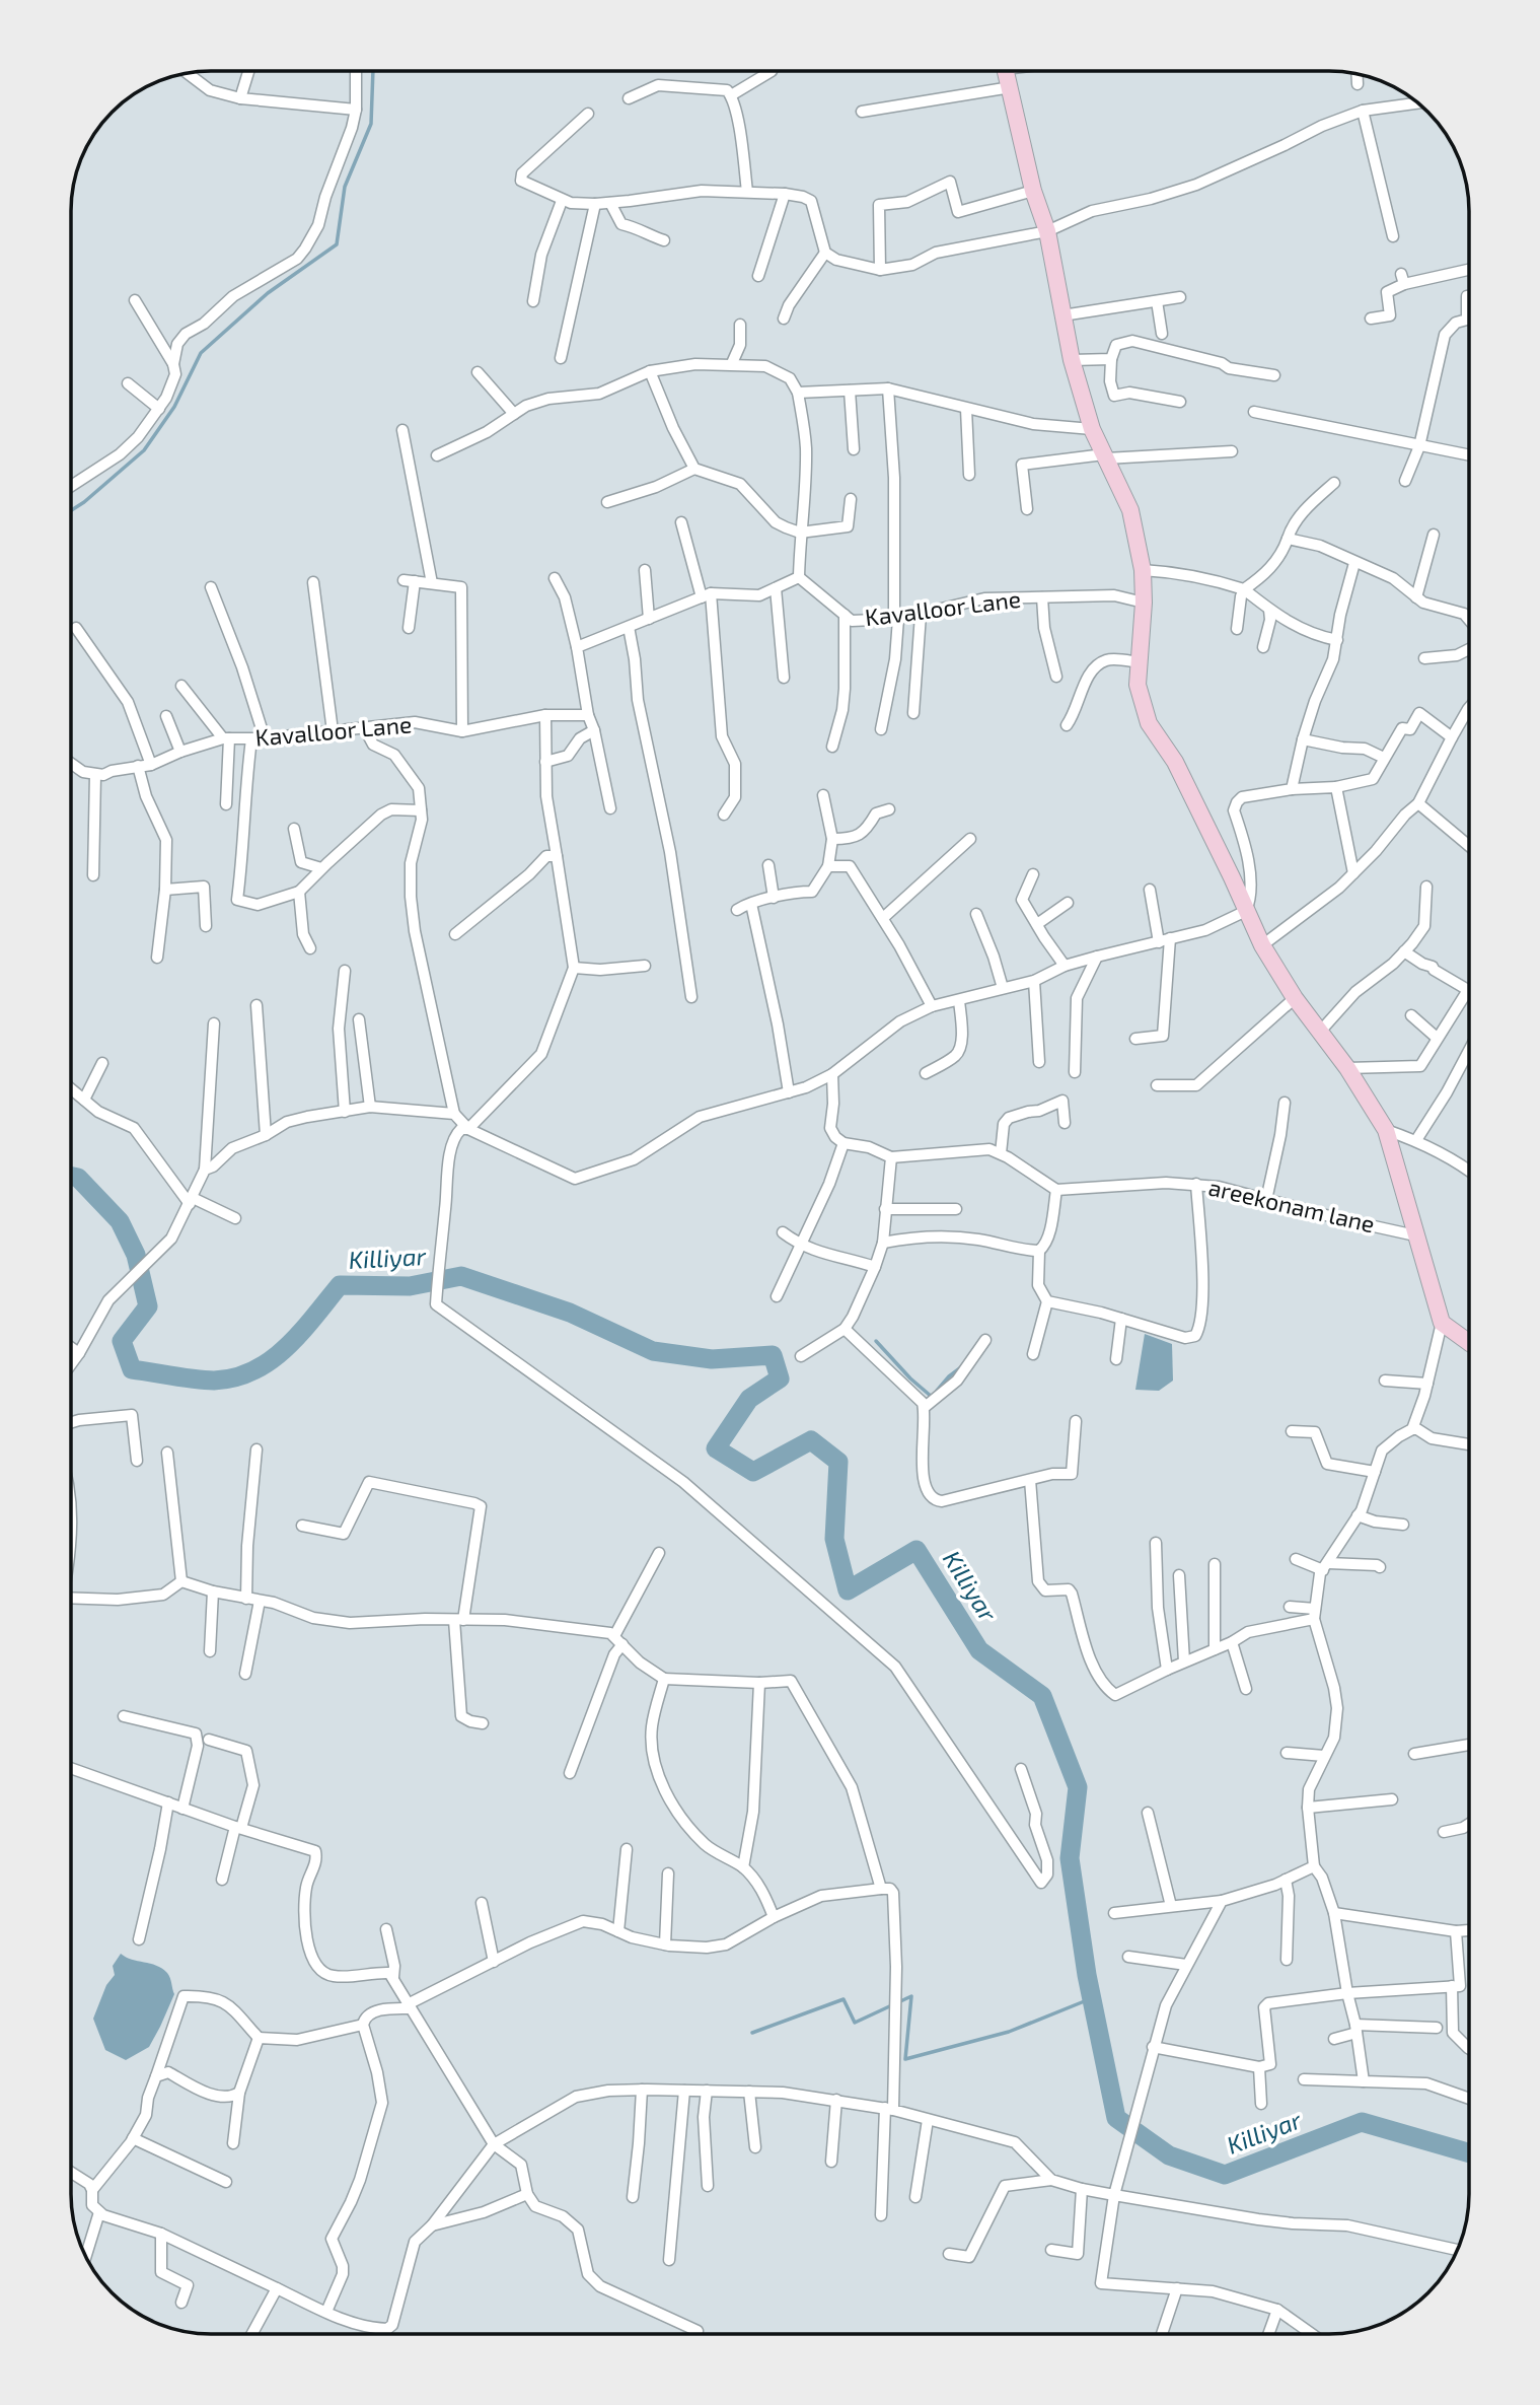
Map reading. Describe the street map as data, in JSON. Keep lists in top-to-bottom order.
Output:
{
  "streets": {
    "street": ["Kavalloor Lane", "areekonam lane"]
  },
  "water": ["Killiyar"]
}
